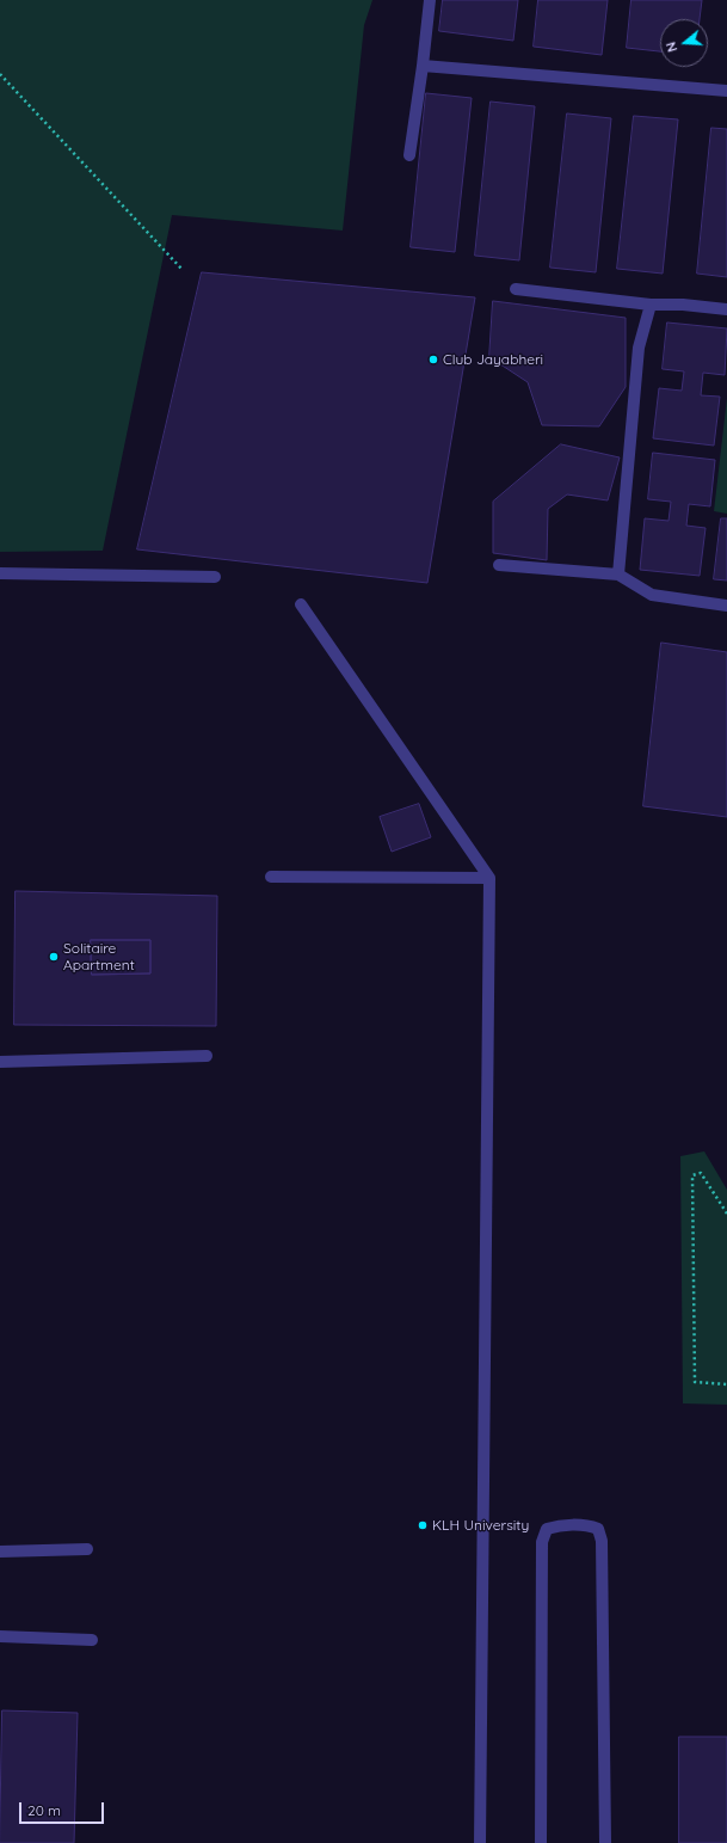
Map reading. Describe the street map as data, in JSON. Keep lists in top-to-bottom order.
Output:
{
  "places": ["Club Jayabheri", "Solitaire Apartment", "KLH University"],
  "scale_bar": "20 m",
  "north": "left"
}
